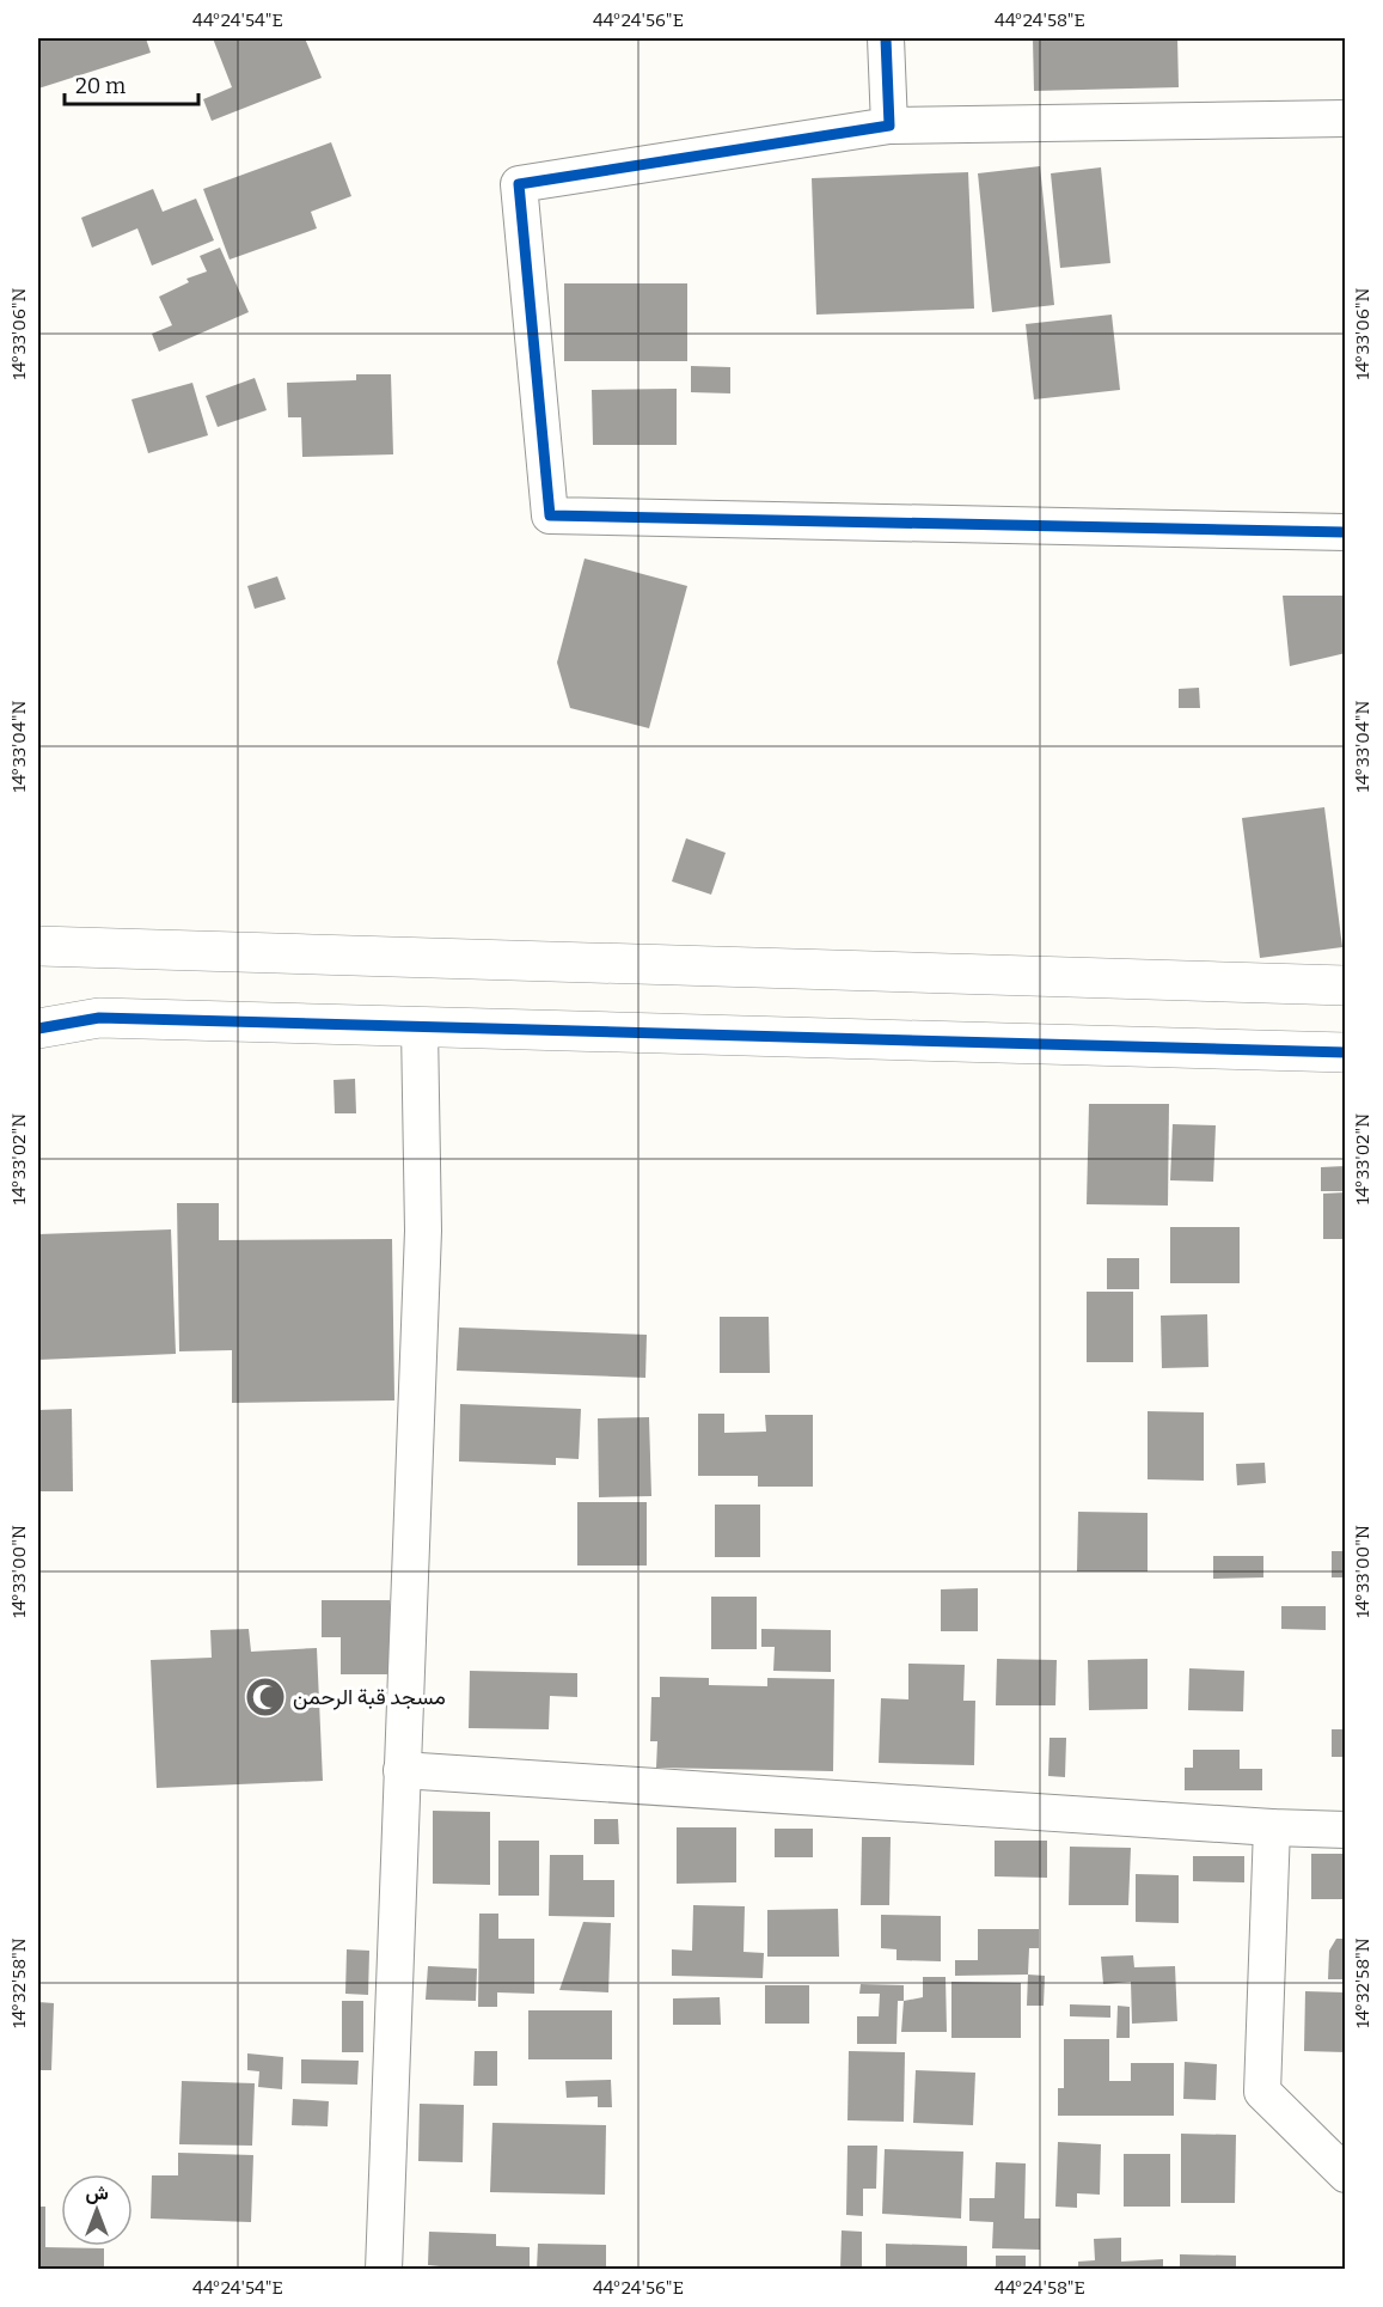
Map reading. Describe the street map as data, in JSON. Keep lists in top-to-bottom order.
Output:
{
  "places": {
    "mosque": ["مسجد قبة الرحمن"]
  },
  "scale_bar": "20 m",
  "north": "top",
  "coordinates": [
    "44°24'54\"E",
    "44°24'56\"E",
    "44°24'58\"E",
    "14°33'06\"N",
    "14°33'04\"N",
    "14°33'02\"N",
    "14°33'00\"N",
    "14°32'58\"N"
  ]
}
